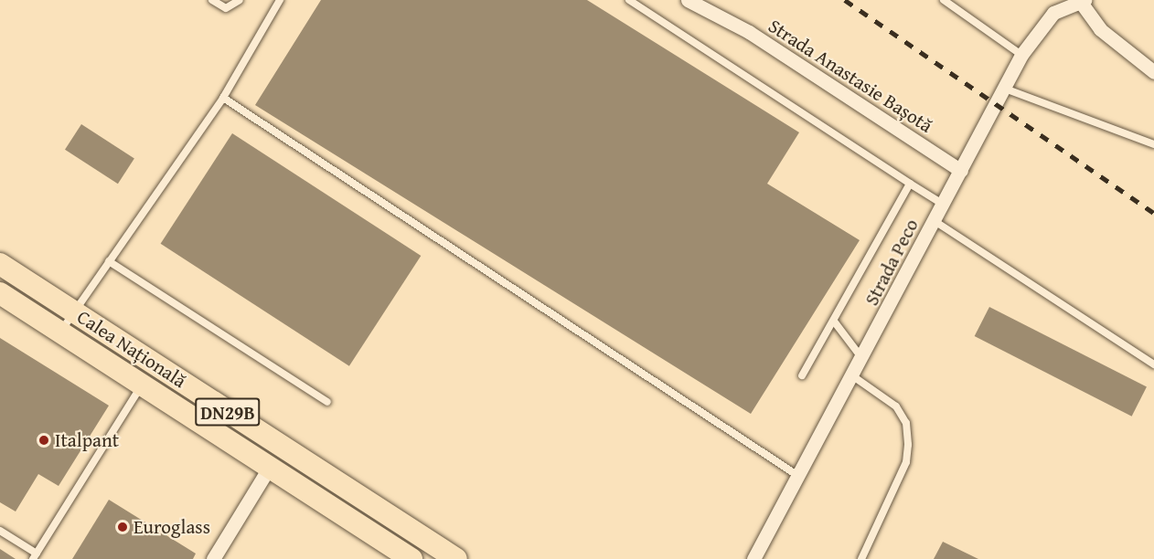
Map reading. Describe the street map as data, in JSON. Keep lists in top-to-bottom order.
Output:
{
  "streets": {
    "main road": ["Calea Națională", "DN29B"],
    "street": ["Strada Anastasie Bașotă", "Strada Peco"]
  },
  "crossings": [
    ["Strada Anastasie Bașotă", "Strada Peco"]
  ],
  "places": ["Italpant", "Euroglass"]
}
